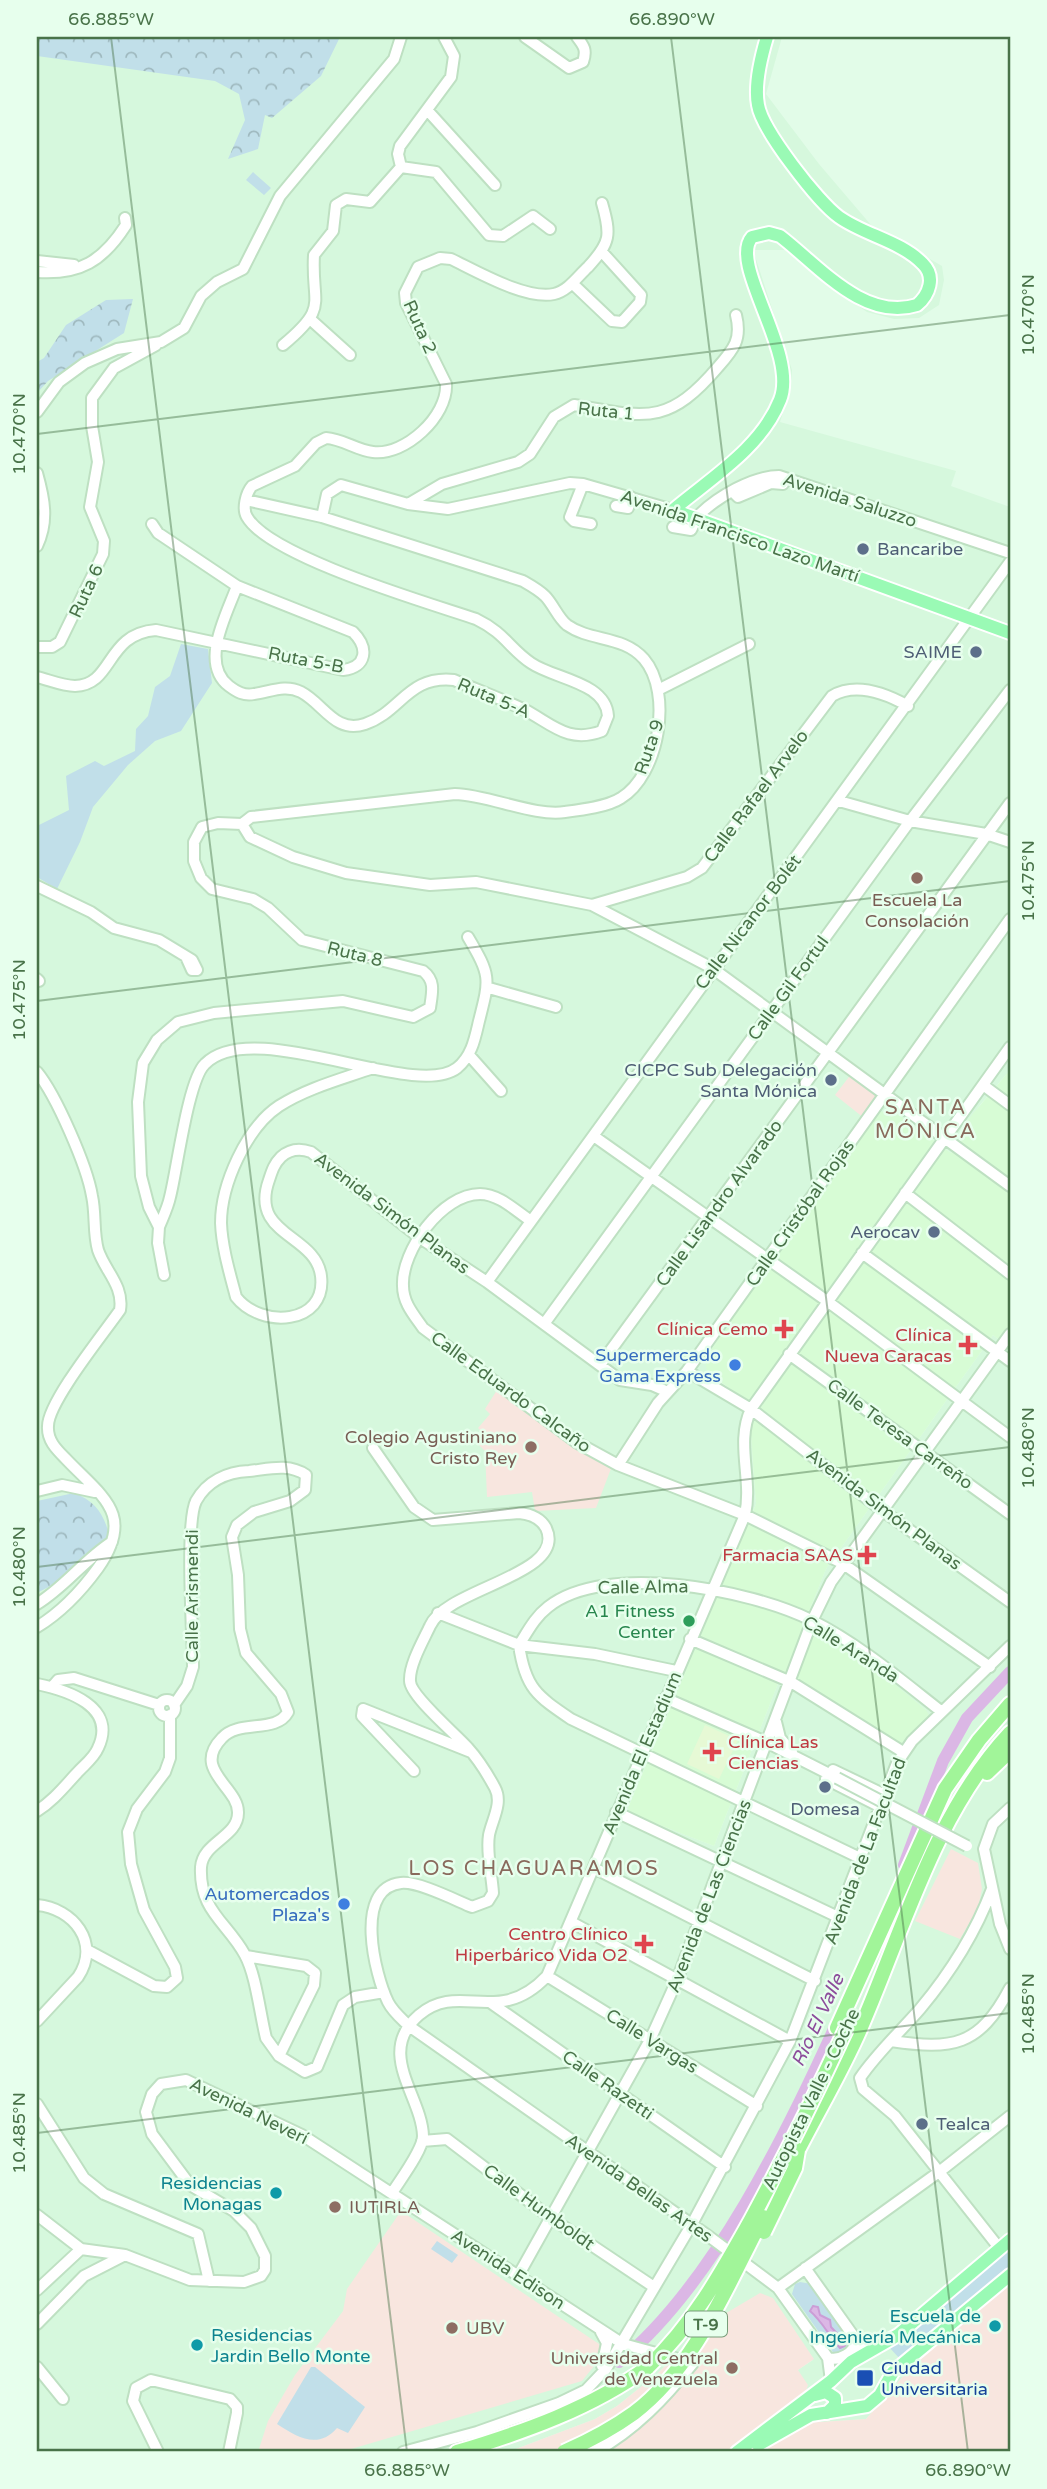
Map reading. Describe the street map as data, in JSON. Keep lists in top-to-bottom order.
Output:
{
  "streets": {
    "highway": ["Autopista Valle - Coche", "T-9"],
    "main road": ["Avenida Francisco Lazo Martí"],
    "street": [
      "Ruta 2",
      "Ruta 1",
      "Avenida Saluzzo",
      "Ruta 6",
      "Ruta 5-B",
      "Ruta 5-A",
      "Ruta 9",
      "Calle Rafael Arvelo",
      "Calle Nicanor Bolét",
      "Ruta 8",
      "Calle Gil Fortul",
      "Calle Lisandro Alvarado",
      "Avenida Simón Planas",
      "Calle Cristóbal Rojas",
      "Calle Eduardo Calcaño",
      "Calle Teresa Carreño",
      "Calle Alma",
      "Calle Arismendi",
      "Calle Aranda",
      "Avenida El Estadium",
      "Avenida de La Facultad",
      "Avenida de Las Ciencias",
      "Calle Vargas",
      "Calle Razetti",
      "Avenida Neverí",
      "Avenida Bellas Artes",
      "Calle Humboldt",
      "Avenida Edison"
    ]
  },
  "crossings": [
    ["Ruta 2", "Ruta 5-A"],
    ["Ruta 2", "Ruta 9"],
    ["Ruta 1", "Avenida Francisco Lazo Martí"],
    ["Avenida Saluzzo", "Avenida Francisco Lazo Martí"],
    ["Avenida Francisco Lazo Martí", "Ruta 9"],
    ["Avenida Francisco Lazo Martí", "Calle Nicanor Bolét"],
    ["Ruta 5-B", "Ruta 5-A"],
    ["Ruta 5-A", "Ruta 9"],
    ["Ruta 9", "Ruta 8"],
    ["Calle Rafael Arvelo", "Calle Nicanor Bolét"],
    ["Calle Nicanor Bolét", "Avenida Simón Planas"],
    ["Calle Nicanor Bolét", "Calle Eduardo Calcaño"],
    ["Calle Gil Fortul", "Avenida Simón Planas"],
    ["Calle Lisandro Alvarado", "Avenida Simón Planas"],
    ["Avenida Simón Planas", "Calle Cristóbal Rojas"],
    ["Avenida Simón Planas", "Calle Eduardo Calcaño"],
    ["Avenida Simón Planas", "Avenida El Estadium"],
    ["Avenida Simón Planas", "Avenida de Las Ciencias"],
    ["Calle Cristóbal Rojas", "Calle Eduardo Calcaño"],
    ["Calle Eduardo Calcaño", "Avenida El Estadium"],
    ["Calle Eduardo Calcaño", "Avenida de La Facultad"],
    ["Calle Eduardo Calcaño", "Avenida de Las Ciencias"],
    ["Calle Teresa Carreño", "Avenida de Las Ciencias"],
    ["Calle Alma", "Calle Aranda"],
    ["Calle Alma", "Avenida El Estadium"],
    ["Calle Aranda", "Avenida El Estadium"],
    ["Calle Aranda", "Avenida de La Facultad"],
    ["Calle Aranda", "Avenida de Las Ciencias"],
    ["Avenida El Estadium", "Calle Vargas"],
    ["Avenida El Estadium", "Calle Razetti"],
    ["Avenida El Estadium", "Avenida Bellas Artes"],
    ["Avenida de La Facultad", "Calle Vargas"],
    ["Avenida de La Facultad", "Calle Razetti"],
    ["Avenida de La Facultad", "Avenida Bellas Artes"],
    ["Avenida de La Facultad", "Calle Humboldt"],
    ["Avenida de La Facultad", "Avenida Edison"],
    ["Avenida de Las Ciencias", "Calle Vargas"],
    ["Avenida de Las Ciencias", "Calle Razetti"],
    ["Avenida de Las Ciencias", "Avenida Bellas Artes"],
    ["Avenida de Las Ciencias", "Calle Humboldt"],
    ["Avenida de Las Ciencias", "Avenida Edison"],
    ["Autopista Valle - Coche", "T-9"],
    ["Avenida Neverí", "Avenida Edison"]
  ],
  "districts": ["SANTA MÓNICA", "LOS CHAGUARAMOS"],
  "water": ["Río El Valle"],
  "places": {
    "other": [
      "Bancaribe",
      "SAIME",
      "Escuela La Consolación",
      "CICPC Sub Delegación Santa Mónica",
      "Aerocav",
      "Supermercado Gama Express",
      "Colegio Agustiniano Cristo Rey",
      "A1 Fitness Center",
      "Domesa",
      "Automercados Plaza's",
      "Tealca",
      "Residencias Monagas",
      "IUTIRLA",
      "Escuela de Ingeniería Mecánica",
      "UBV",
      "Residencias Jardin Bello Monte",
      "Universidad Central de Venezuela"
    ],
    "health": [
      "Clínica Cemo",
      "Clínica Nueva Caracas",
      "Farmacia SAAS",
      "Clínica Las Ciencias",
      "Centro Clínico Hiperbárico Vida O2"
    ],
    "transit": ["Ciudad Universitaria"]
  },
  "coordinates": [
    "66.885°W",
    "66.890°W",
    "10.470°N",
    "10.475°N",
    "10.480°N",
    "10.485°N"
  ]
}
